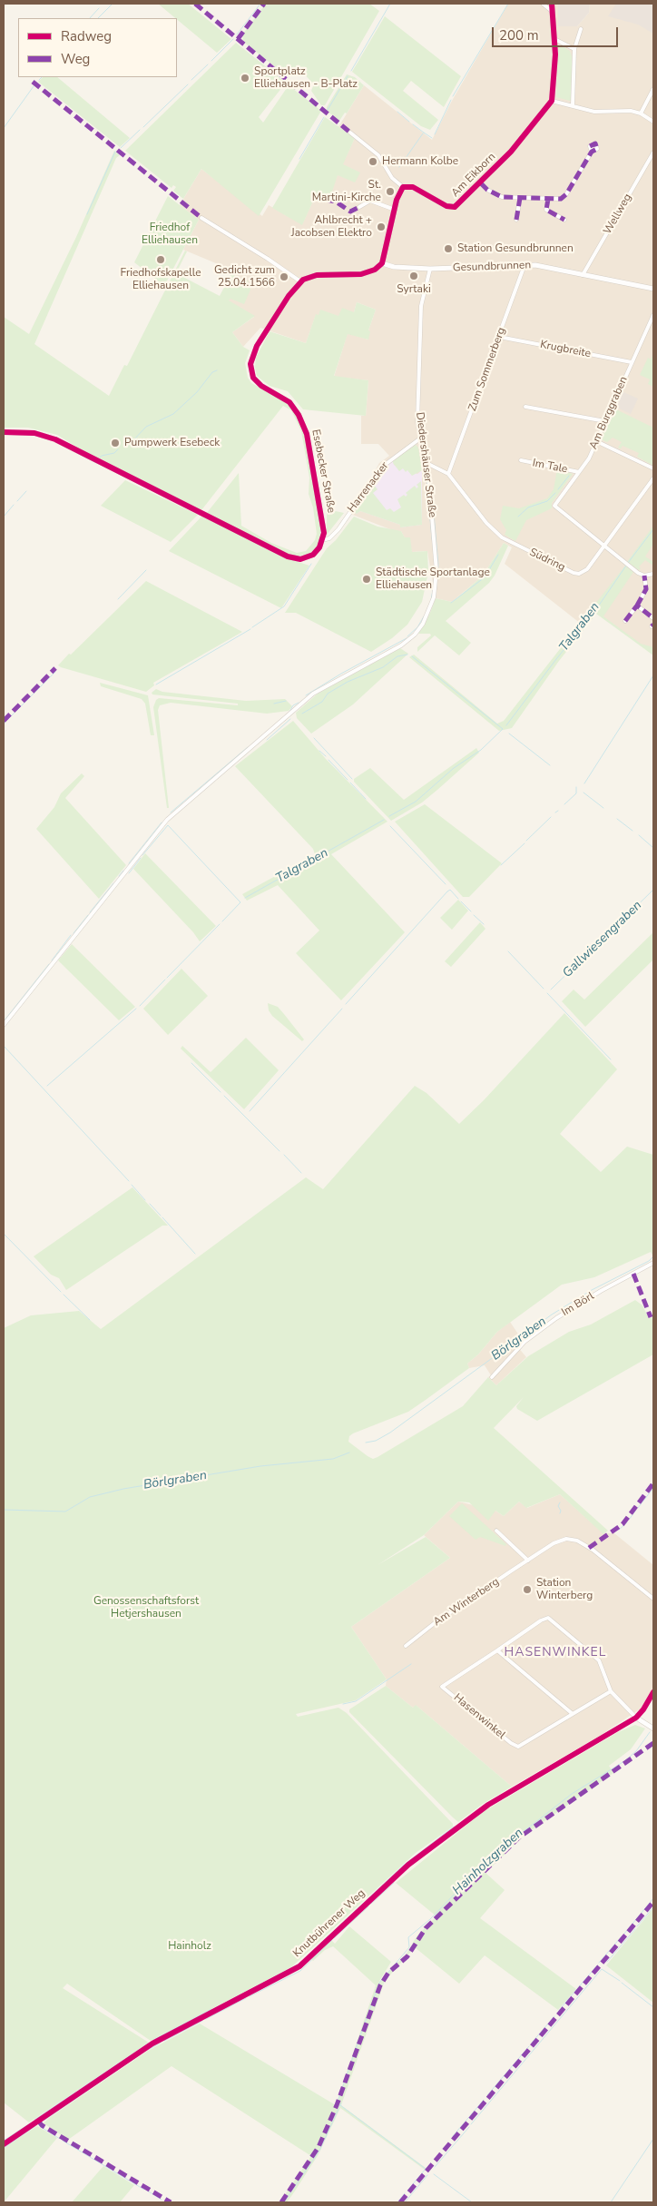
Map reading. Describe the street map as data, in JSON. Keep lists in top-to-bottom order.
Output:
{
  "streets": {
    "street": [
      "Am Eikborn",
      "Wellweg",
      "Gesundbrunnen",
      "Krugbreite",
      "Zum Sommerberg",
      "Am Burggraben",
      "Diedershäuser Straße",
      "Im Tale",
      "Esebecker Straße",
      "Harrenacker",
      "Südring",
      "Im Börl",
      "Am Winterberg",
      "Hasenwinkel",
      "Knutbührener Weg"
    ]
  },
  "crossings": [
    ["Wellweg", "Gesundbrunnen"],
    ["Gesundbrunnen", "Zum Sommerberg"],
    ["Gesundbrunnen", "Diedershäuser Straße"],
    ["Krugbreite", "Zum Sommerberg"],
    ["Krugbreite", "Am Burggraben"],
    ["Zum Sommerberg", "Südring"],
    ["Am Burggraben", "Im Tale"],
    ["Am Burggraben", "Südring"],
    ["Diedershäuser Straße", "Harrenacker"],
    ["Diedershäuser Straße", "Südring"],
    ["Esebecker Straße", "Harrenacker"],
    ["Hasenwinkel", "Knutbührener Weg"]
  ],
  "districts": ["HASENWINKEL"],
  "water": [
    "Talgraben",
    "Gallwiesengraben",
    "Börlgraben",
    "Hainholzgraben"
  ],
  "parks": ["Friedhof Elliehausen", "Genossenschaftsforst Hetjershausen", "Hainholz"],
  "places": [
    "Sportplatz Elliehausen - B-Platz",
    "Hermann Kolbe",
    "St. Martini-Kirche",
    "Ahlbrecht + Jacobsen Elektro",
    "Station Gesundbrunnen",
    "Friedhofskapelle Elliehausen",
    "Syrtaki",
    "Gedicht zum 25.04.1566",
    "Pumpwerk Esebeck",
    "Städtische Sportanlage Elliehausen",
    "Station Winterberg"
  ],
  "legend": ["Radweg", "Weg"],
  "scale_bar": "200 m"
}
